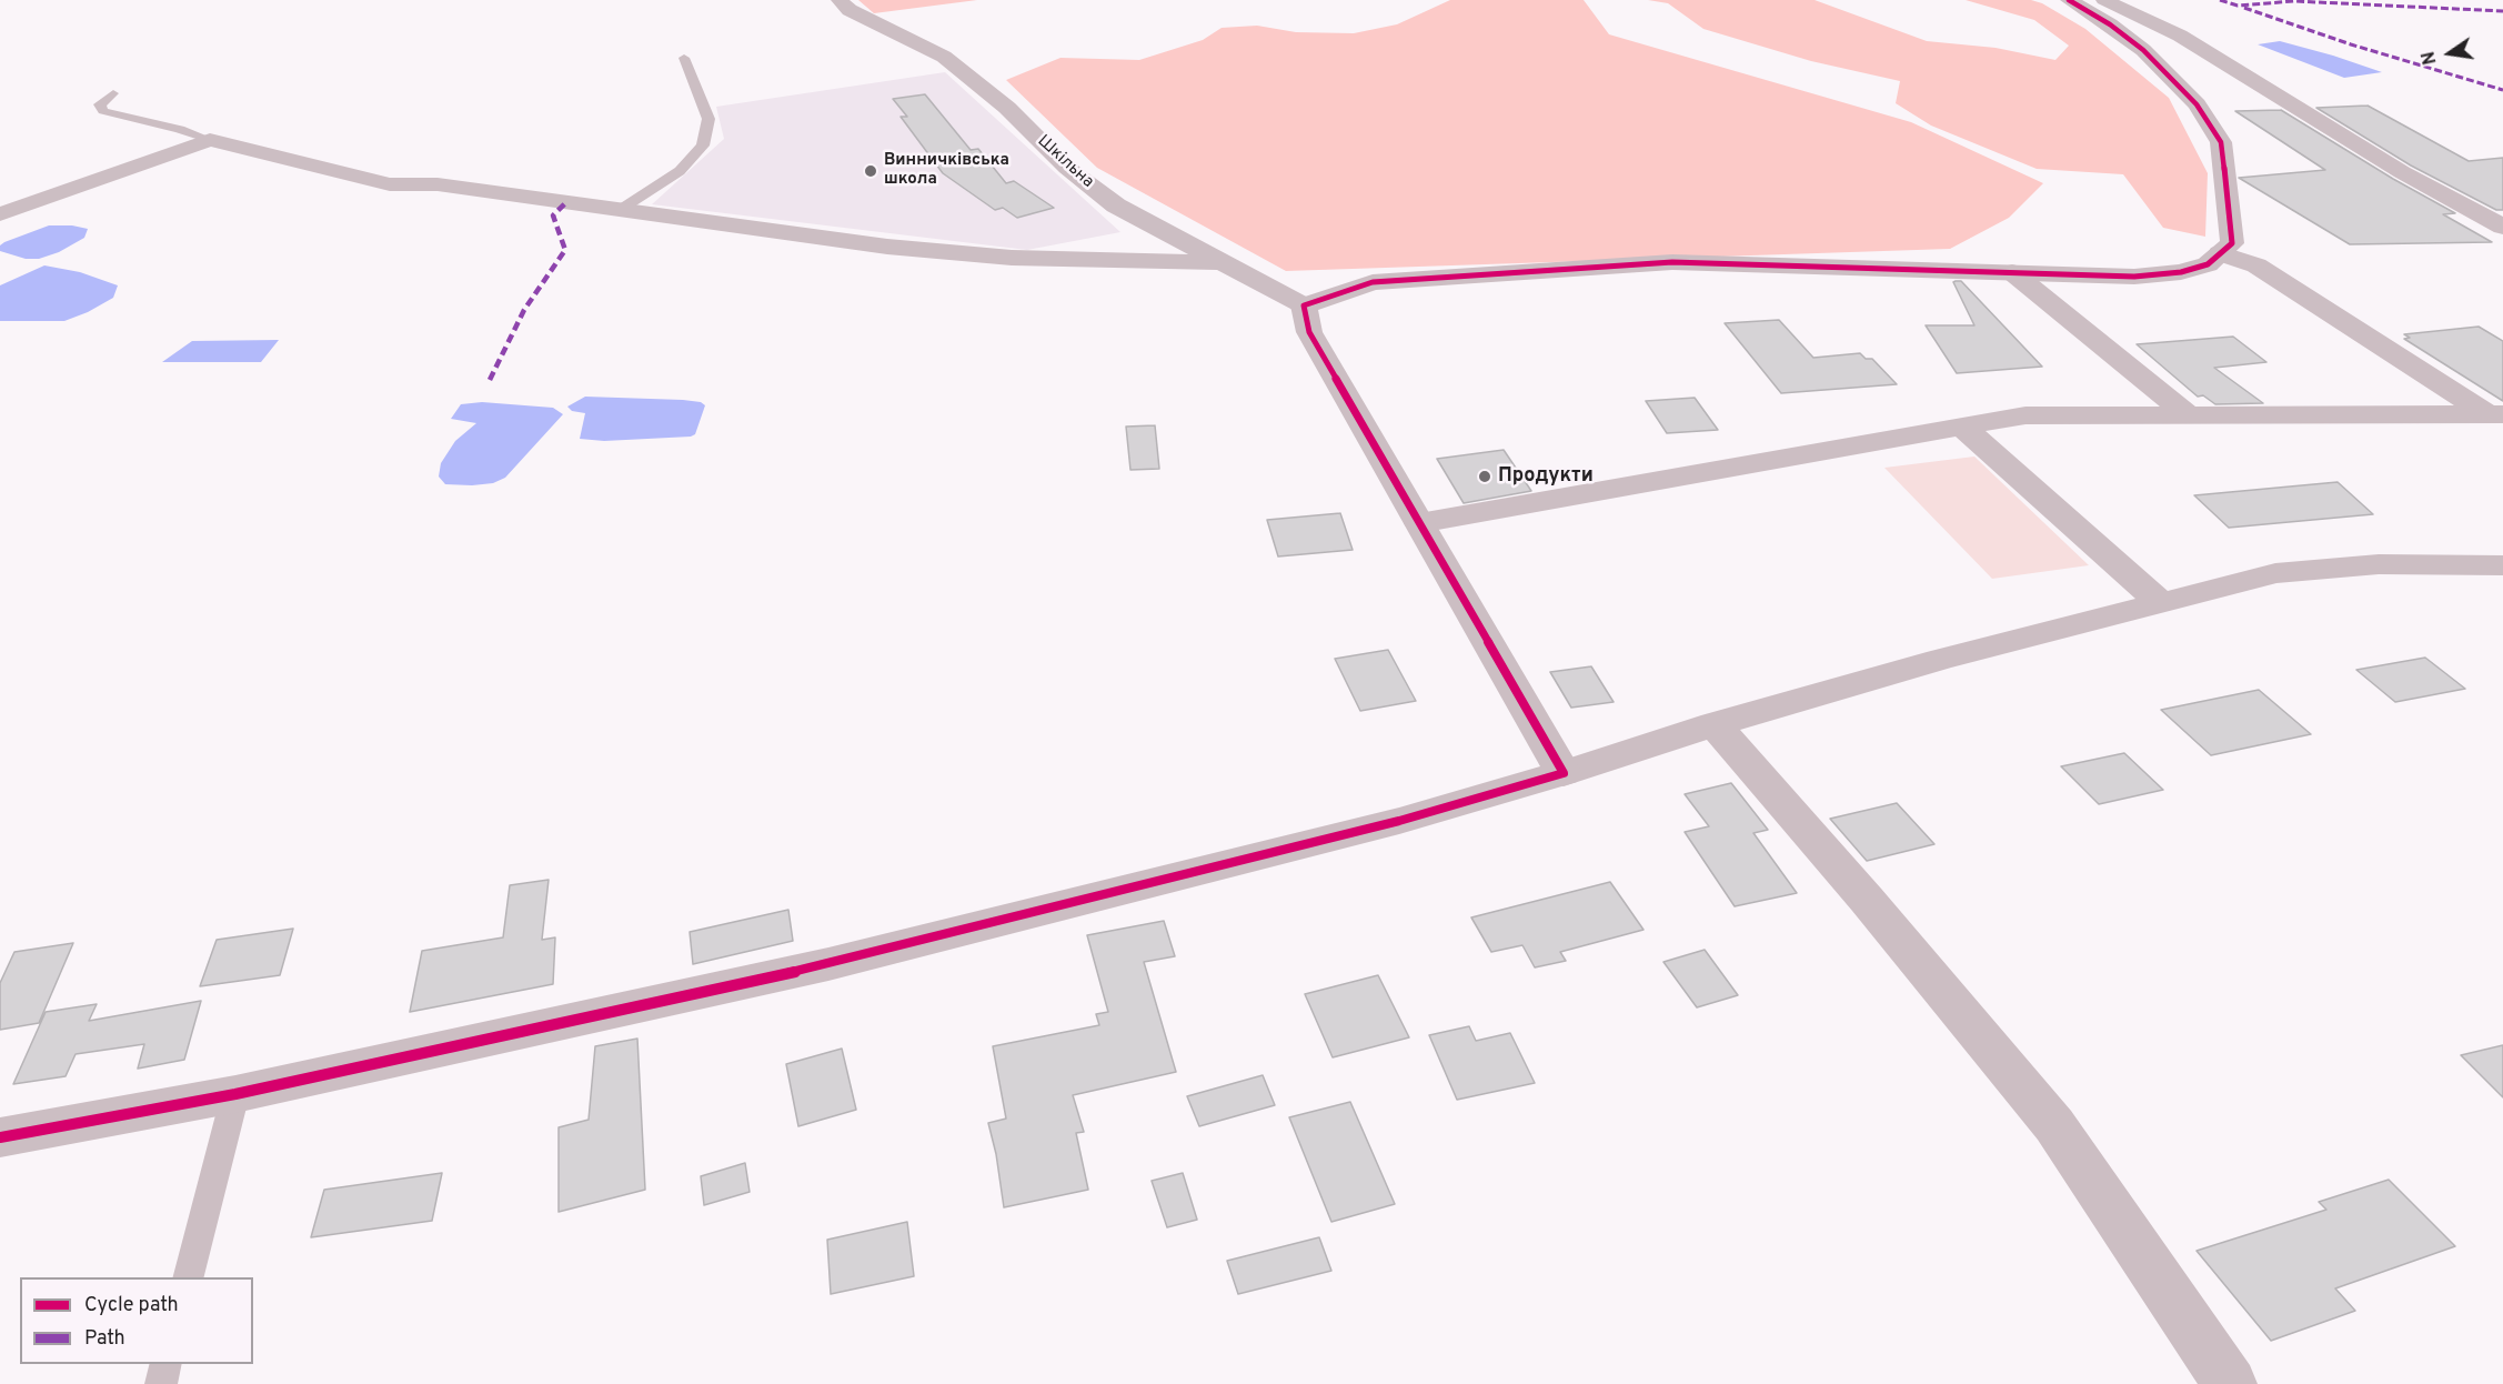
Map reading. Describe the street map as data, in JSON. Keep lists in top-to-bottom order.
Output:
{
  "streets": {
    "street": ["Шкільна"]
  },
  "places": ["Винничківська школа", "Продукти"],
  "legend": ["Cycle path", "Path"],
  "north": "left"
}
